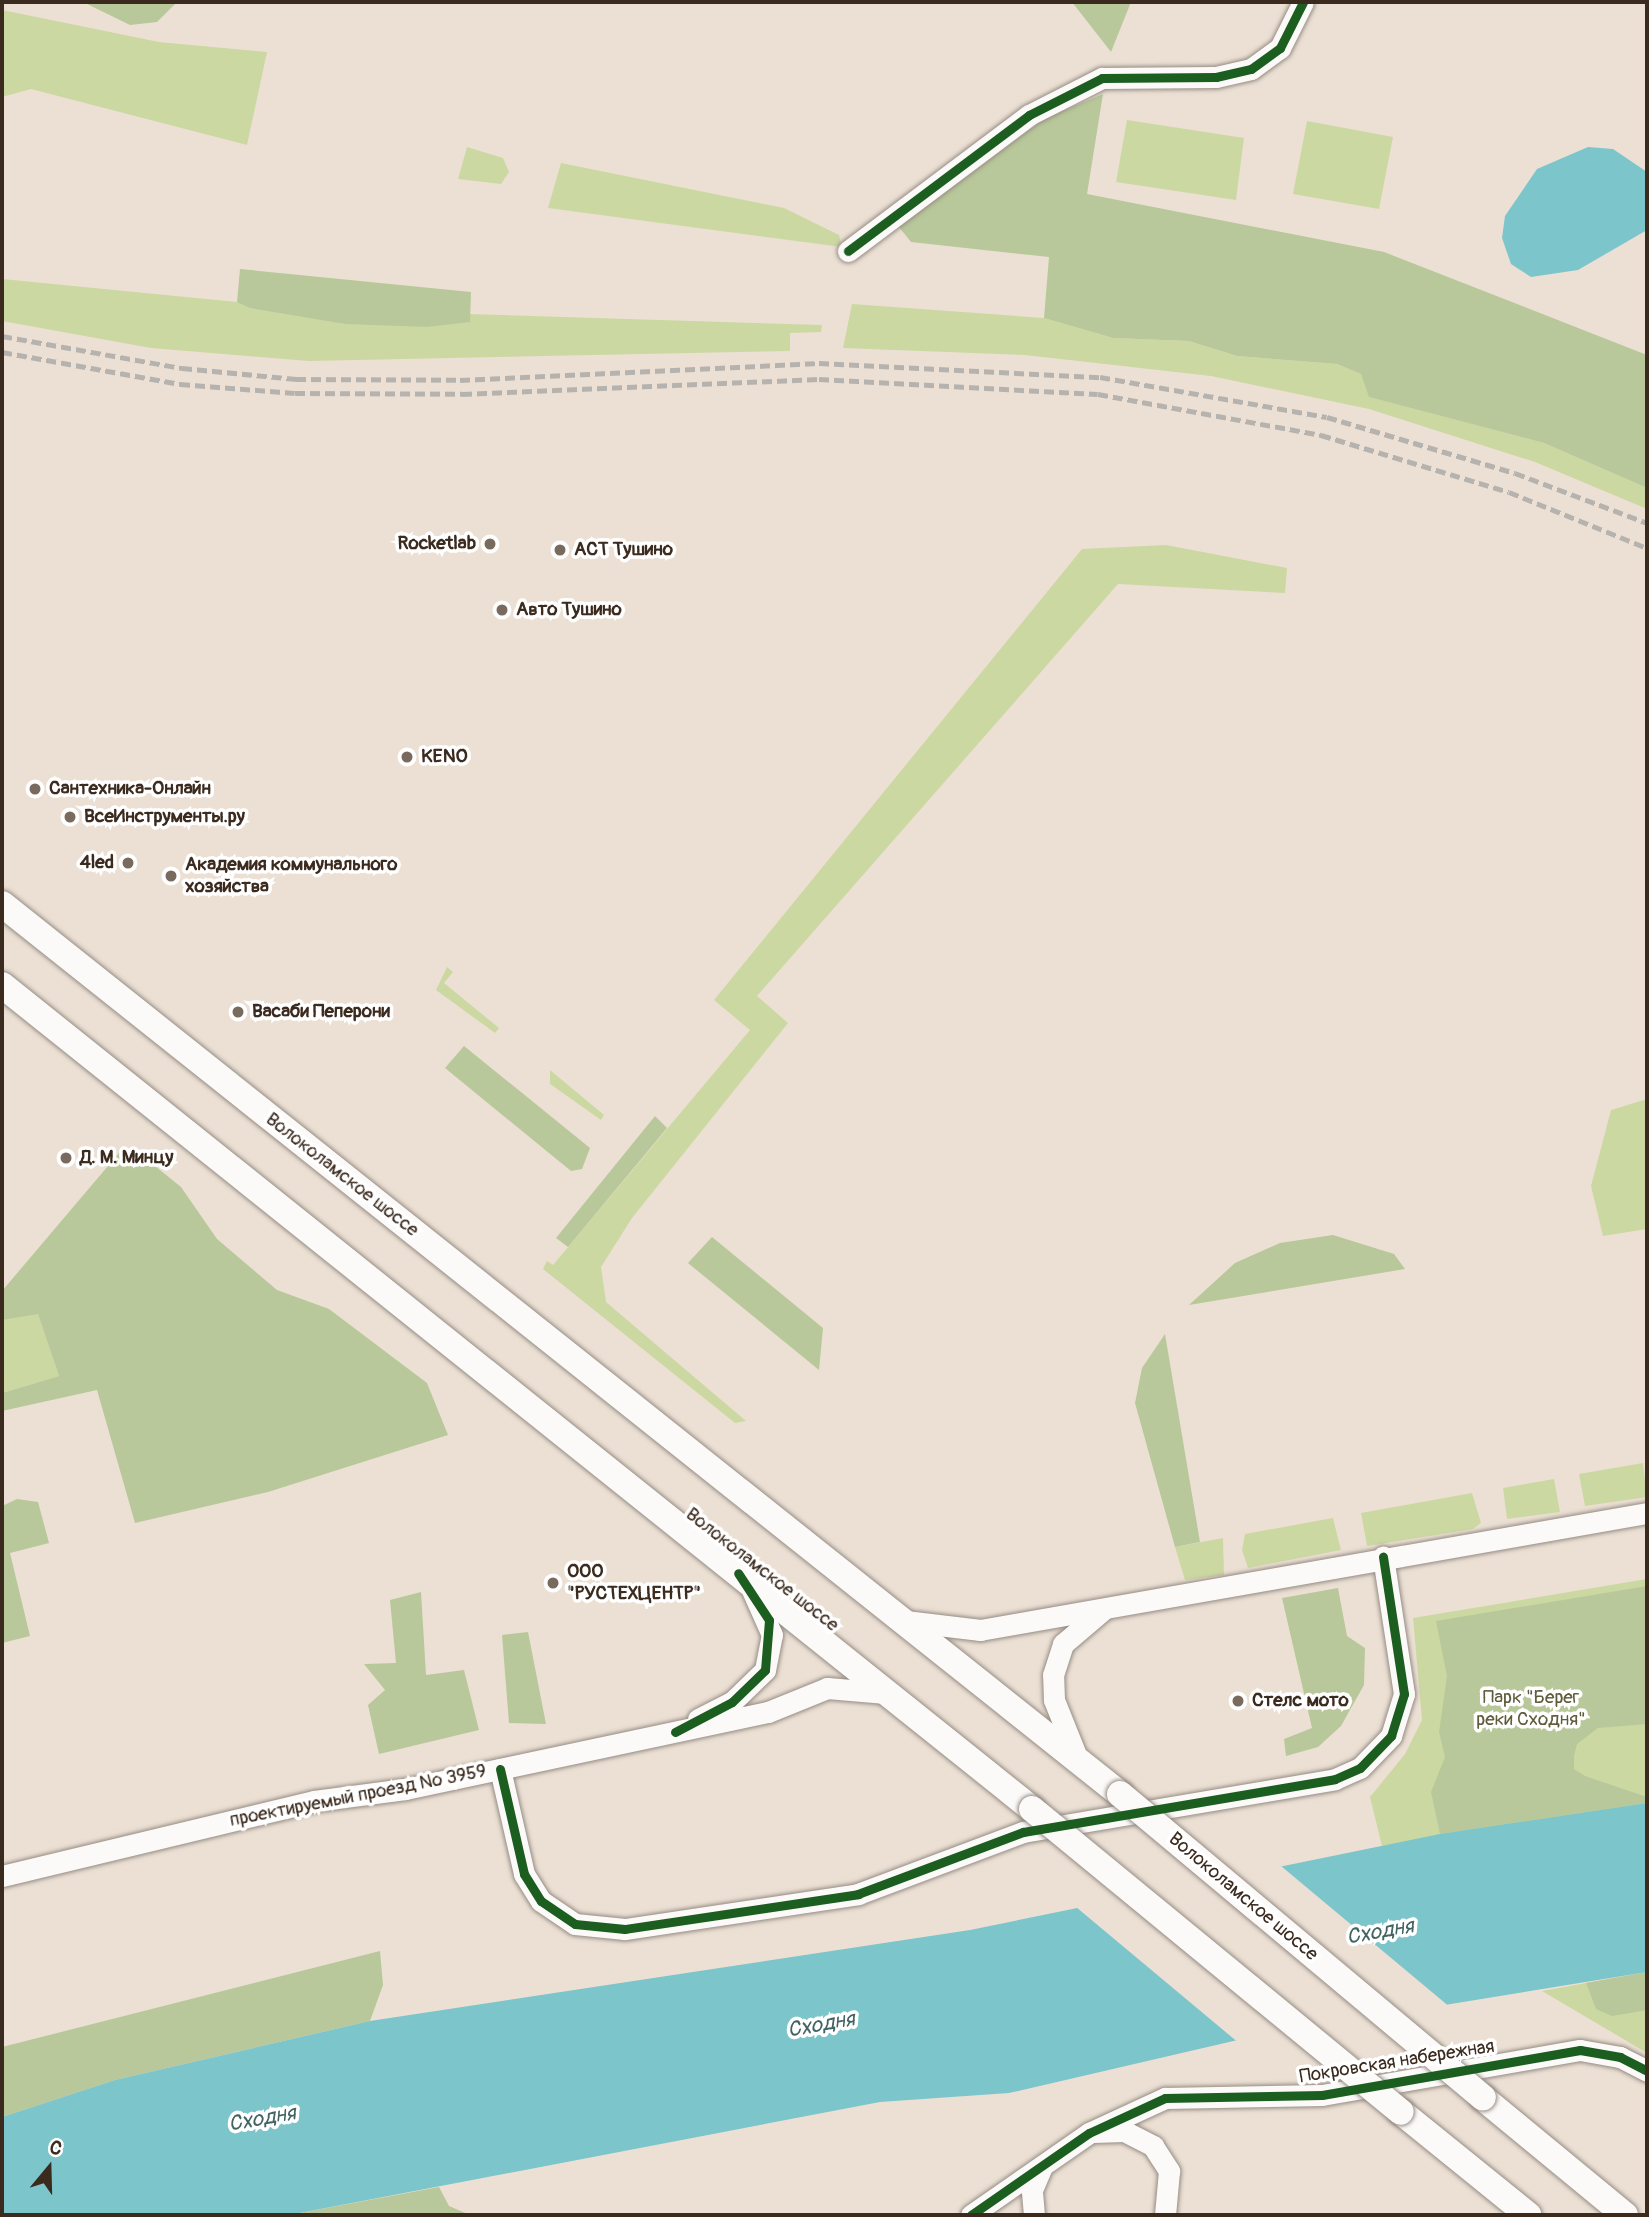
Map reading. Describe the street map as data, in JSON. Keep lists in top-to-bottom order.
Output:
{
  "streets": {
    "main road": ["Волоколамское шоссе"],
    "street": ["проектируемый проезд № 3959", "Покровская набережная"]
  },
  "crossings": [
    ["Волоколамское шоссе", "проектируемый проезд № 3959"]
  ],
  "water": ["Сходня"],
  "parks": ["Парк \"Берег реки Сходня\""],
  "places": [
    "Rocketlab",
    "АСТ Тушино",
    "Авто Тушино",
    "KENO",
    "Сантехника-Онлайн",
    "ВсеИнструменты.ру",
    "4led",
    "Академия коммунального хозяйства",
    "Васаби Пеперони",
    "Д. М. Минцу",
    "ООО \"РУСТЕХЦЕНТР\"",
    "Стелс мото"
  ],
  "north": "top"
}
